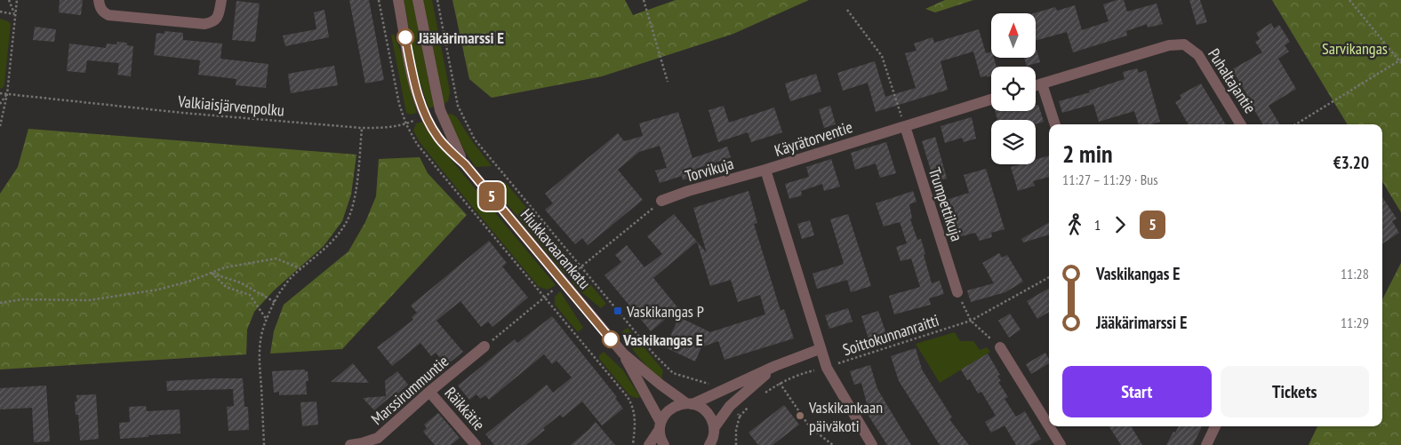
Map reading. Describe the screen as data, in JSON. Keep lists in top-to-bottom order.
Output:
{
  "streets": {
    "street": [
      "Puhaltajantie",
      "Käyrätorventie",
      "Torvikuja",
      "Trumpettikuja",
      "Hiukkavaarankatu",
      "Marssirummuntie",
      "Räikkätie"
    ],
    "path": ["Valkiaisjärvenpolku", "Soittokunnanraitti"]
  },
  "crossings": [
    ["Valkiaisjärvenpolku", "Hiukkavaarankatu"],
    ["Käyrätorventie", "Torvikuja"],
    ["Käyrätorventie", "Trumpettikuja"],
    ["Marssirummuntie", "Räikkätie"]
  ],
  "parks": ["Sarvikangas"],
  "places": {
    "other": ["Jääkärimarssi E", "Vaskikangas E", "Vaskikankaan päiväkoti"],
    "transit": ["Vaskikangas P"]
  },
  "lines": ["bus line 5"],
  "north": "top",
  "page": {
    "on_map": "5",
    "heading": ["2 min", "11:27 – 11:29 · Bus", "€3.20"],
    "legs": ["1", "5"],
    "list": [
      {
        "name": "Vaskikangas E",
        "value": "11:28"
      },
      {
        "name": "Jääkärimarssi E",
        "value": "11:29"
      }
    ],
    "buttons": ["Start", "Tickets"]
  }
}
